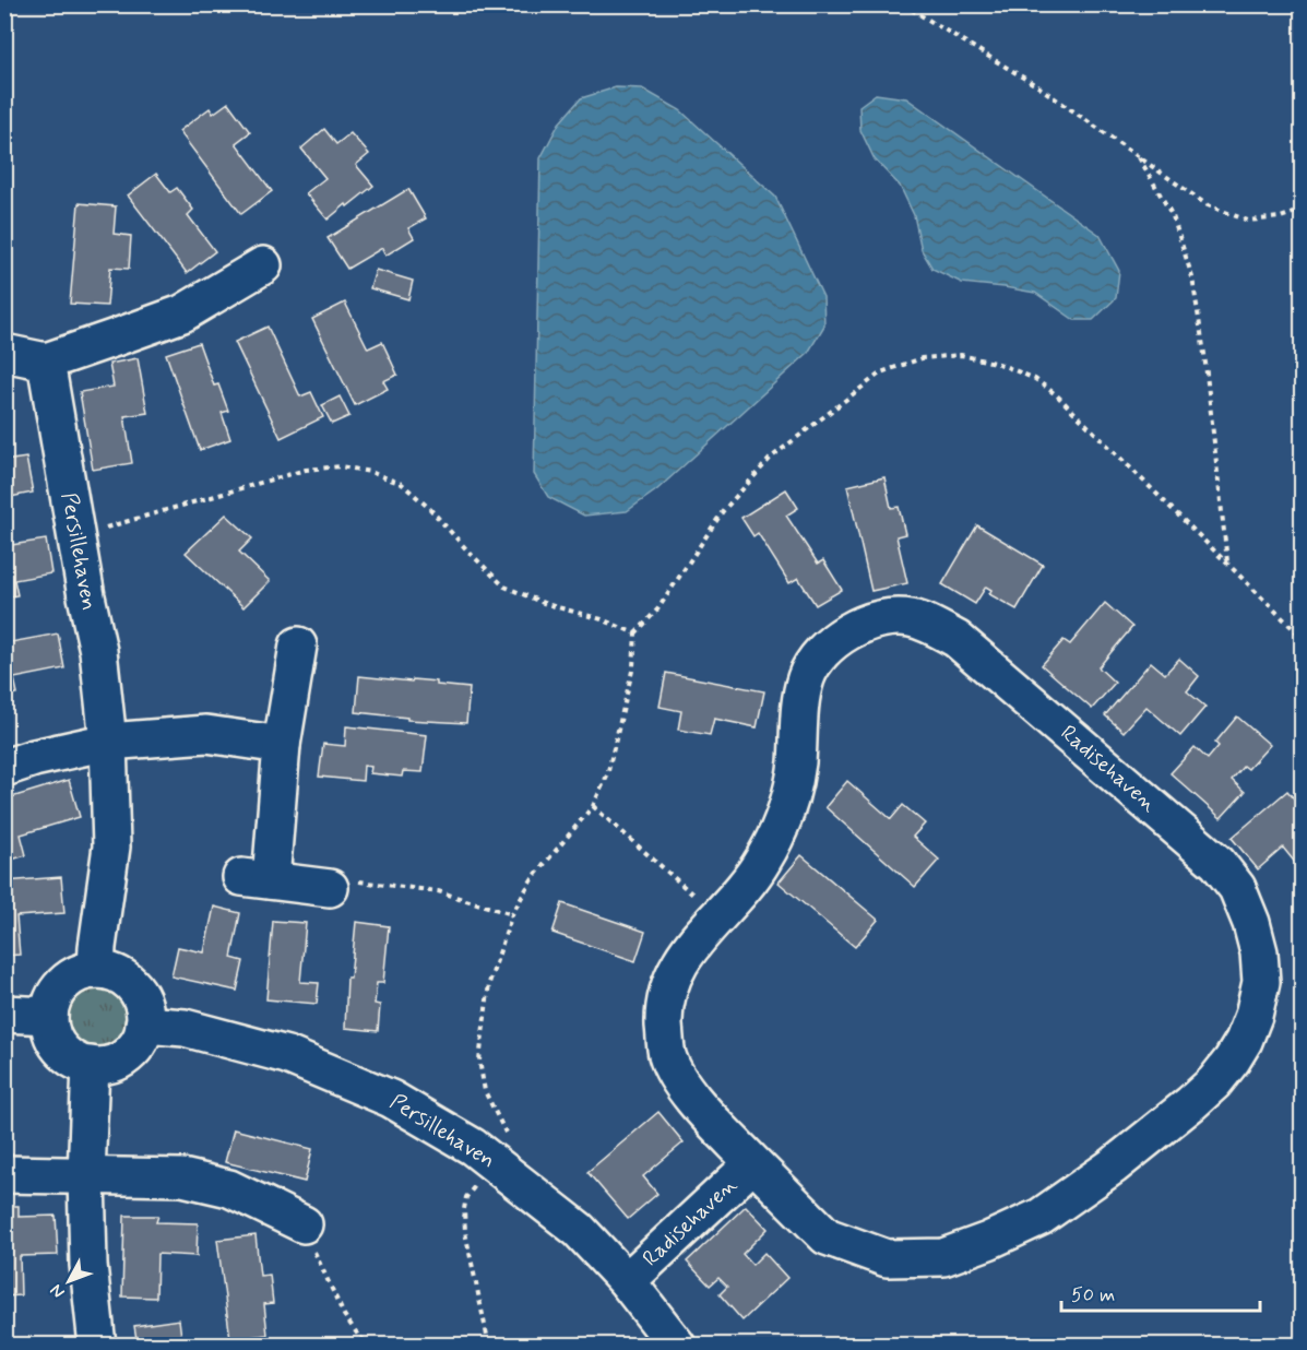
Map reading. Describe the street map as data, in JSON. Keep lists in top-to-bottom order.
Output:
{
  "streets": {
    "street": ["Persillehaven", "Radisehaven"]
  },
  "crossings": [
    ["Persillehaven", "Radisehaven"]
  ],
  "scale_bar": "50 m",
  "north": "bottom left"
}
